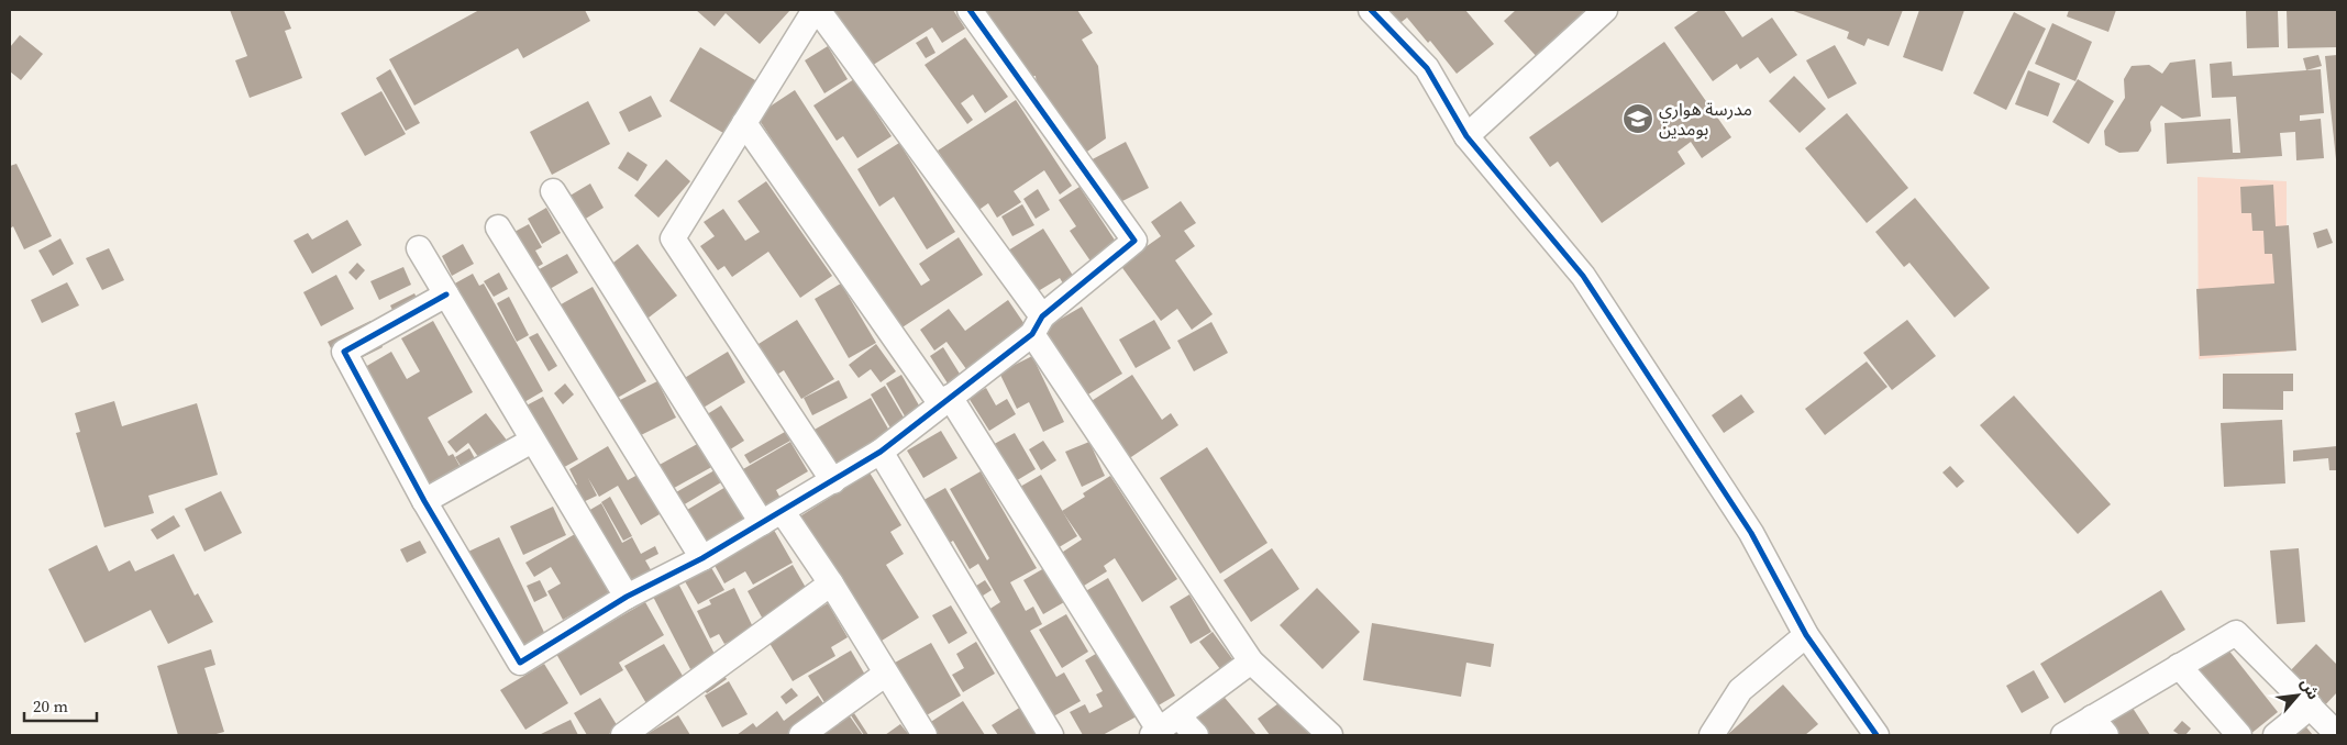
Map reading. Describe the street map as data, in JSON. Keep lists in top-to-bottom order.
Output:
{
  "places": {
    "school or university": ["مدرسة هواري بومدين"]
  },
  "scale_bar": "20 m",
  "north": "top right"
}
